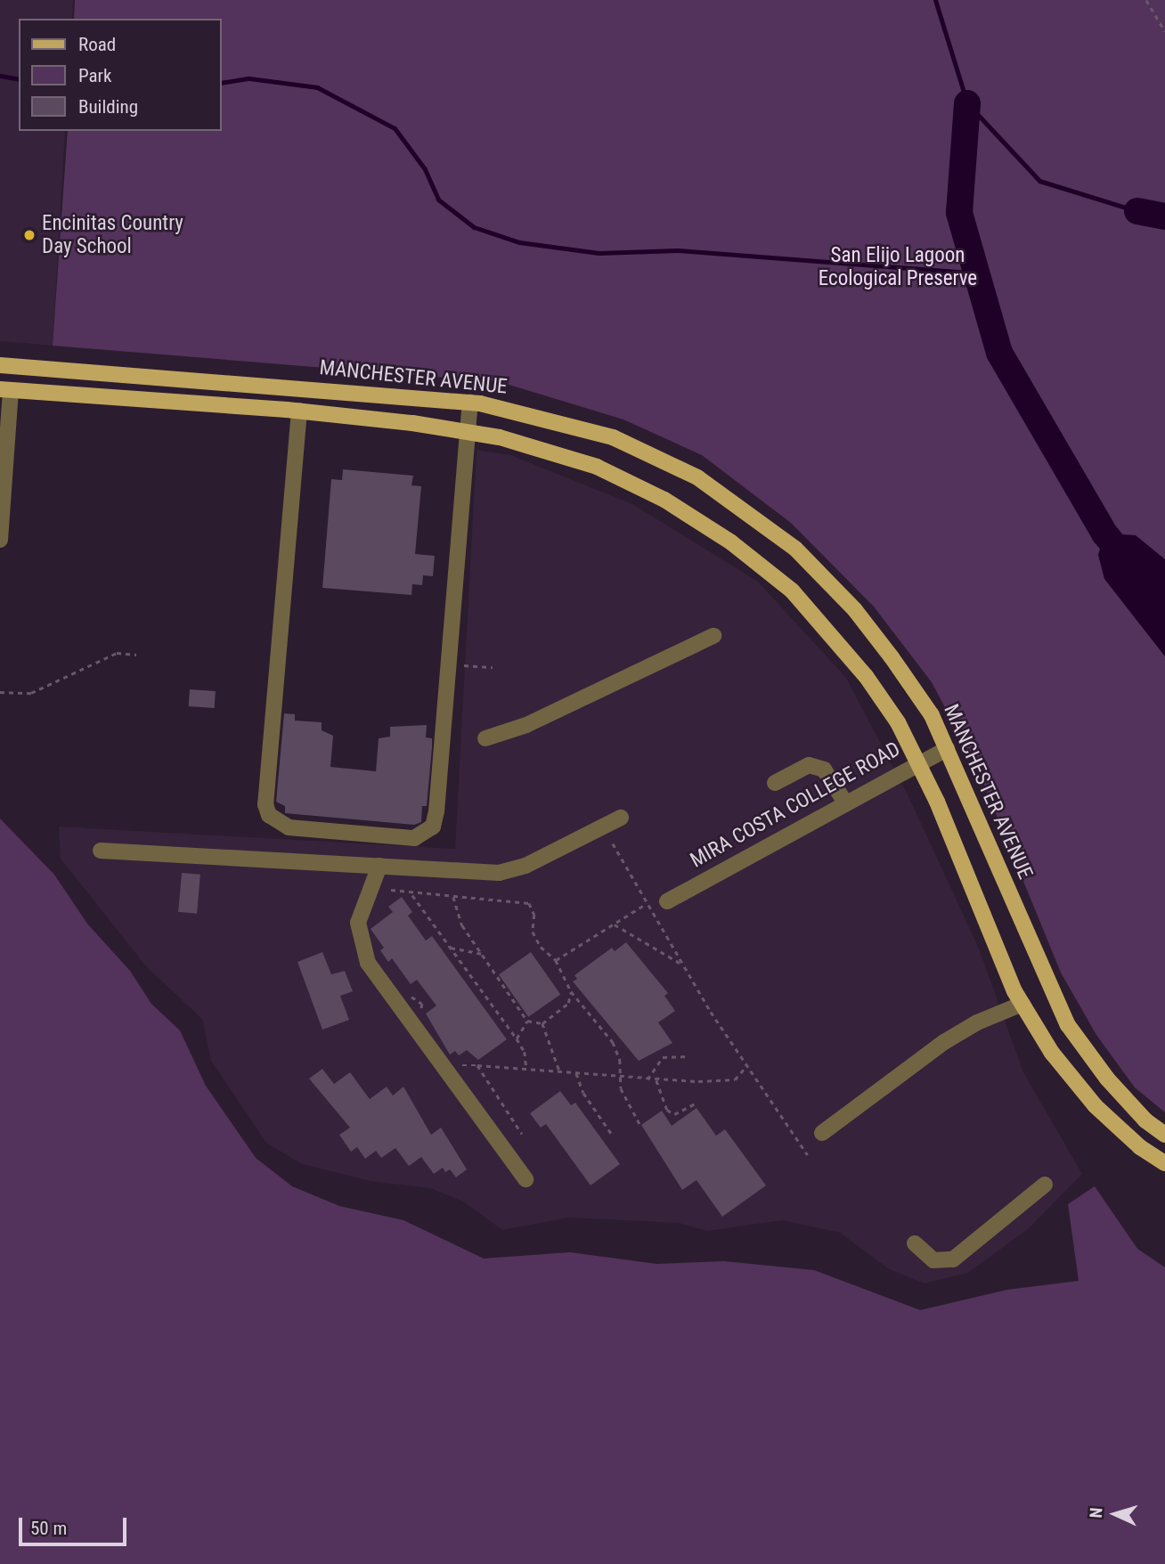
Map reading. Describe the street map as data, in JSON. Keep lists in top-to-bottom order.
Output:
{
  "streets": {
    "main road": ["MANCHESTER AVENUE"],
    "street": ["MIRA COSTA COLLEGE ROAD"]
  },
  "crossings": [
    ["MANCHESTER AVENUE", "MIRA COSTA COLLEGE ROAD"]
  ],
  "parks": ["San Elijo Lagoon Ecological Preserve"],
  "places": ["Encinitas Country Day School"],
  "legend": ["Road", "Park", "Building"],
  "scale_bar": "50 m",
  "north": "left"
}
